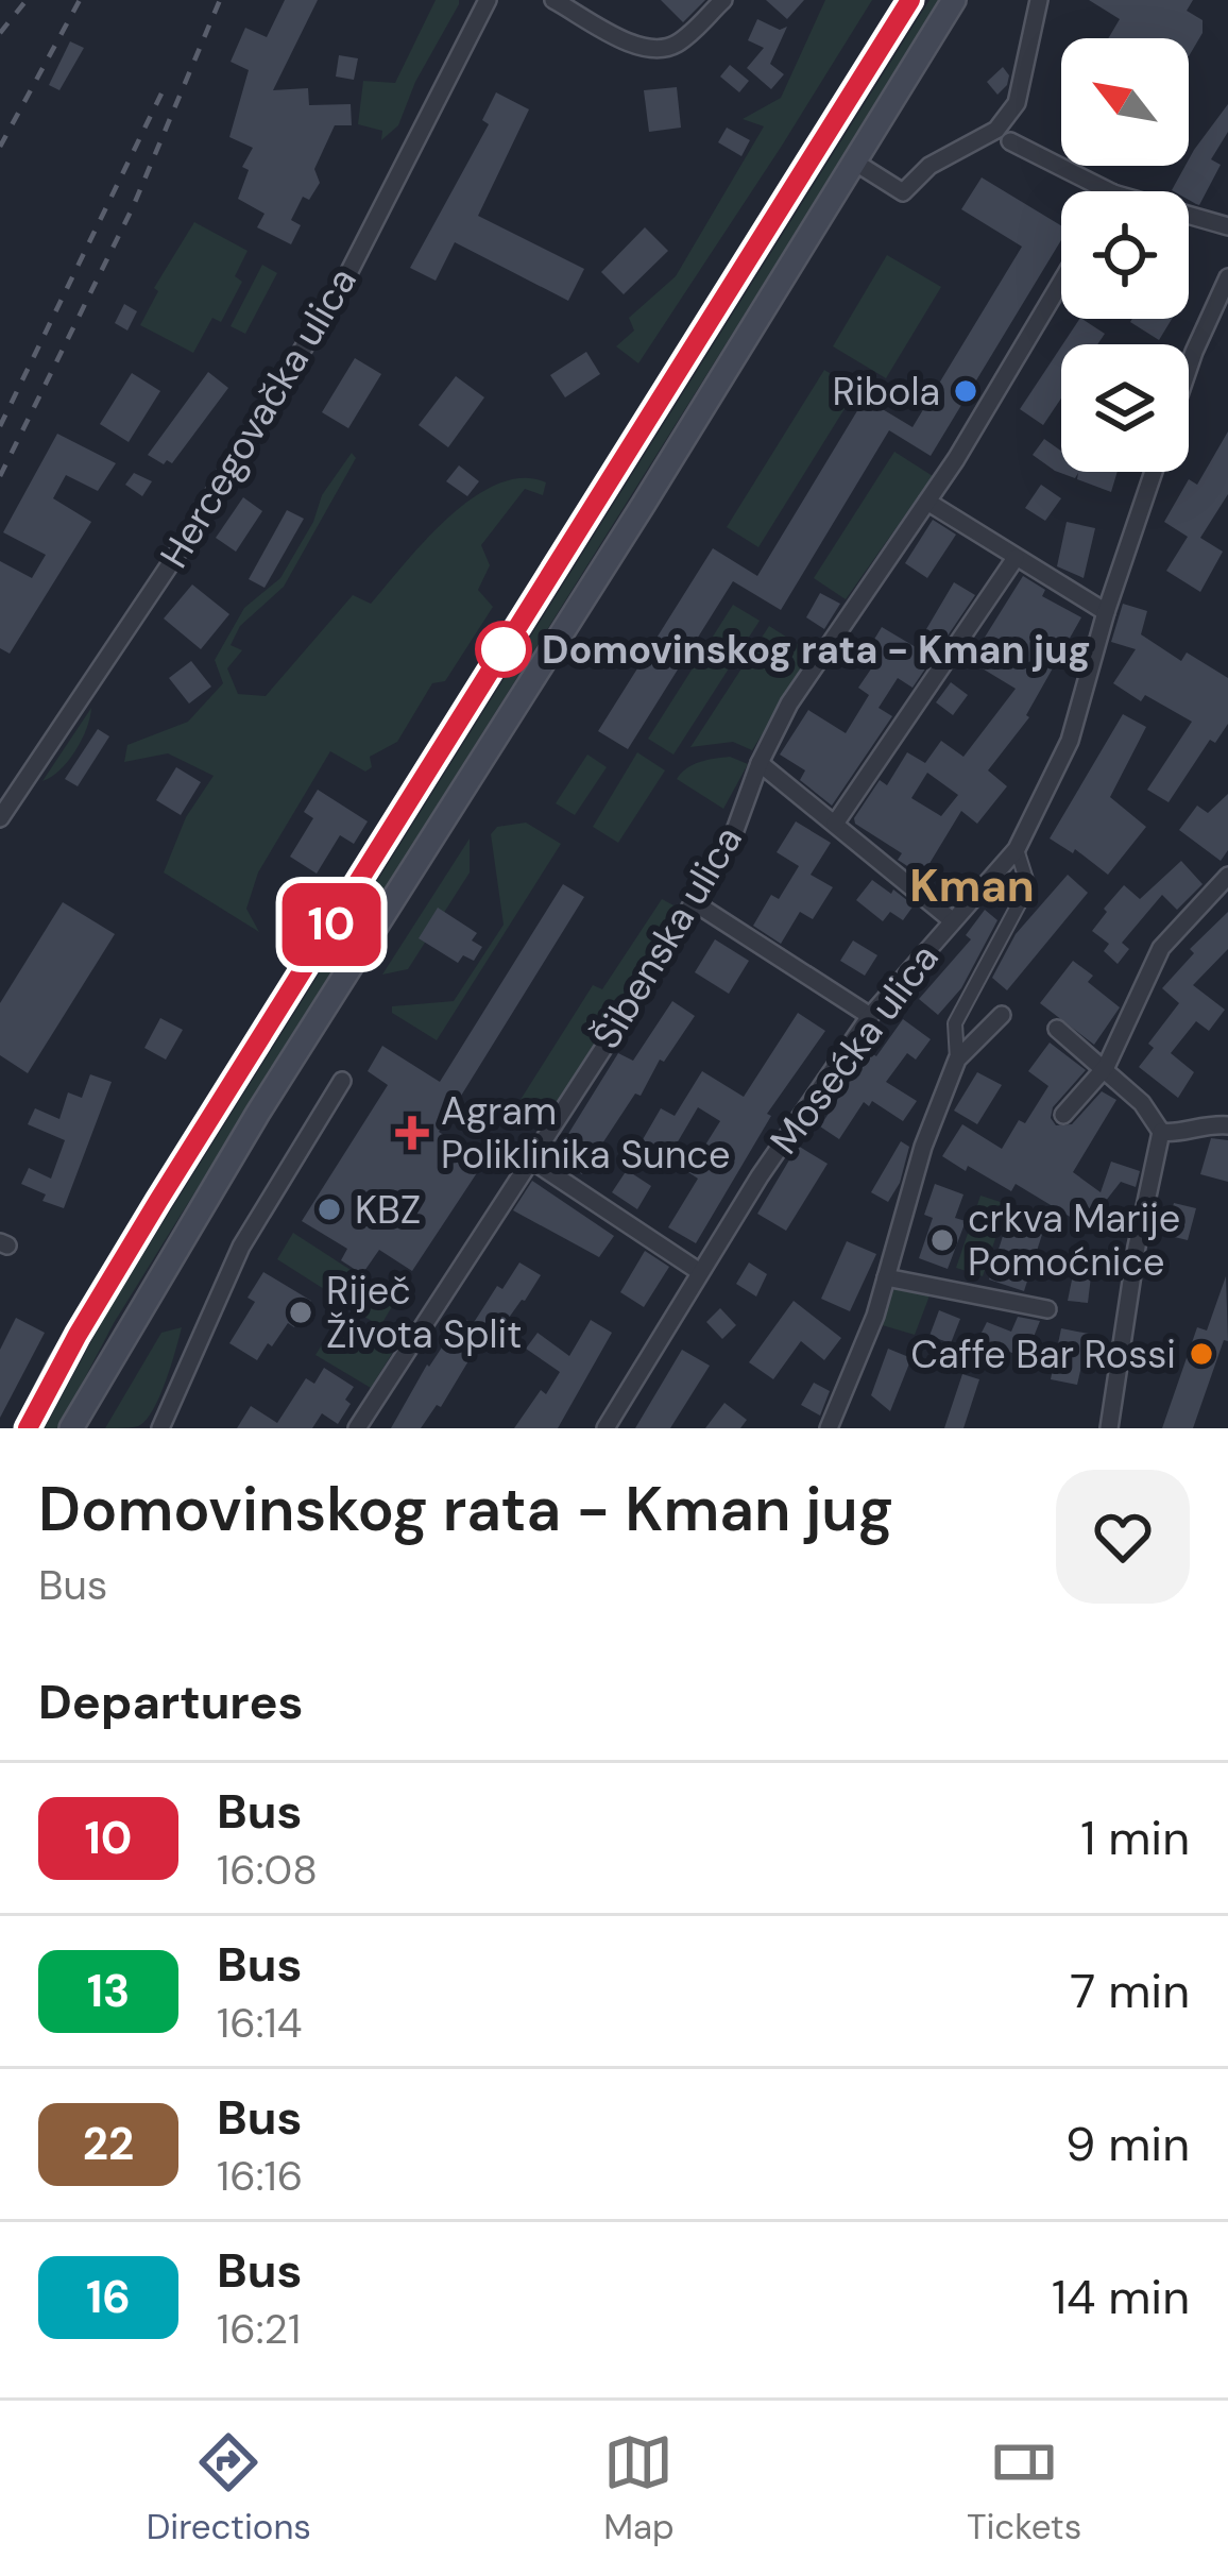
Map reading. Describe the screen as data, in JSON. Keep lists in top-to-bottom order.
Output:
{
  "streets": {
    "street": ["Hercegovačka ulica", "Šibenska ulica", "Mosećka ulica"]
  },
  "districts": ["Kman"],
  "places": {
    "other": [
      "Ribola",
      "Domovinskog rata - Kman jug",
      "KBZ",
      "crkva Marije Pomoćnice",
      "Riječ Života Split",
      "Caffe Bar Rossi"
    ],
    "health": ["Agram Poliklinika Sunce"]
  },
  "lines": ["bus line 10"],
  "north": "top left",
  "page": {
    "on_map": "10",
    "heading": [
      ["Domovinskog rata - Kman jug", "Bus"],
      "Departures"
    ],
    "list": [
      {
        "mark": "10",
        "name": "Bus",
        "note": "16:08",
        "value": "1 min"
      },
      {
        "mark": "13",
        "name": "Bus",
        "note": "16:14",
        "value": "7 min"
      },
      {
        "mark": "22",
        "name": "Bus",
        "note": "16:16",
        "value": "9 min"
      },
      {
        "mark": "16",
        "name": "Bus",
        "note": "16:21",
        "value": "14 min"
      }
    ],
    "tabs": ["Directions", "Map", "Tickets"]
  }
}
